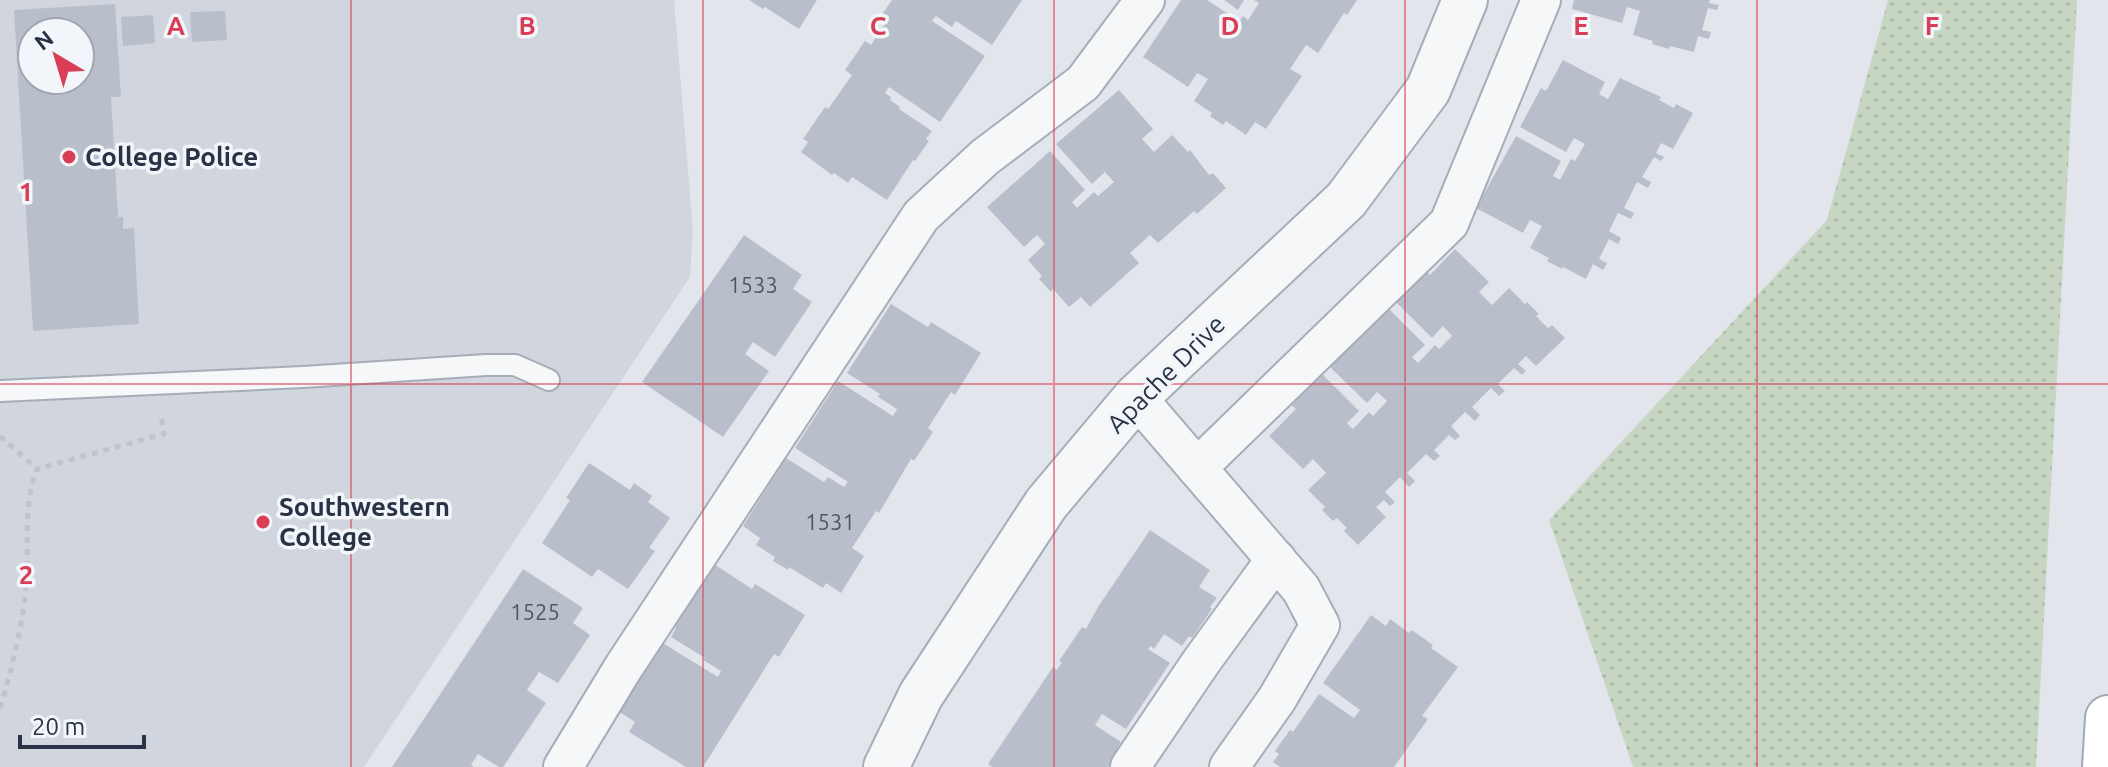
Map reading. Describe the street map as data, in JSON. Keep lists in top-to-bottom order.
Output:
{
  "streets": {
    "street": ["Apache Drive"]
  },
  "places": ["College Police", "Southwestern College"],
  "house_numbers": ["1533", "1531", "1525"],
  "scale_bar": "20 m",
  "north": "top left",
  "grid": {
    "columns": [
      "A",
      "B",
      "C",
      "D",
      "E",
      "F"
    ],
    "rows": ["1", "2"]
  }
}
